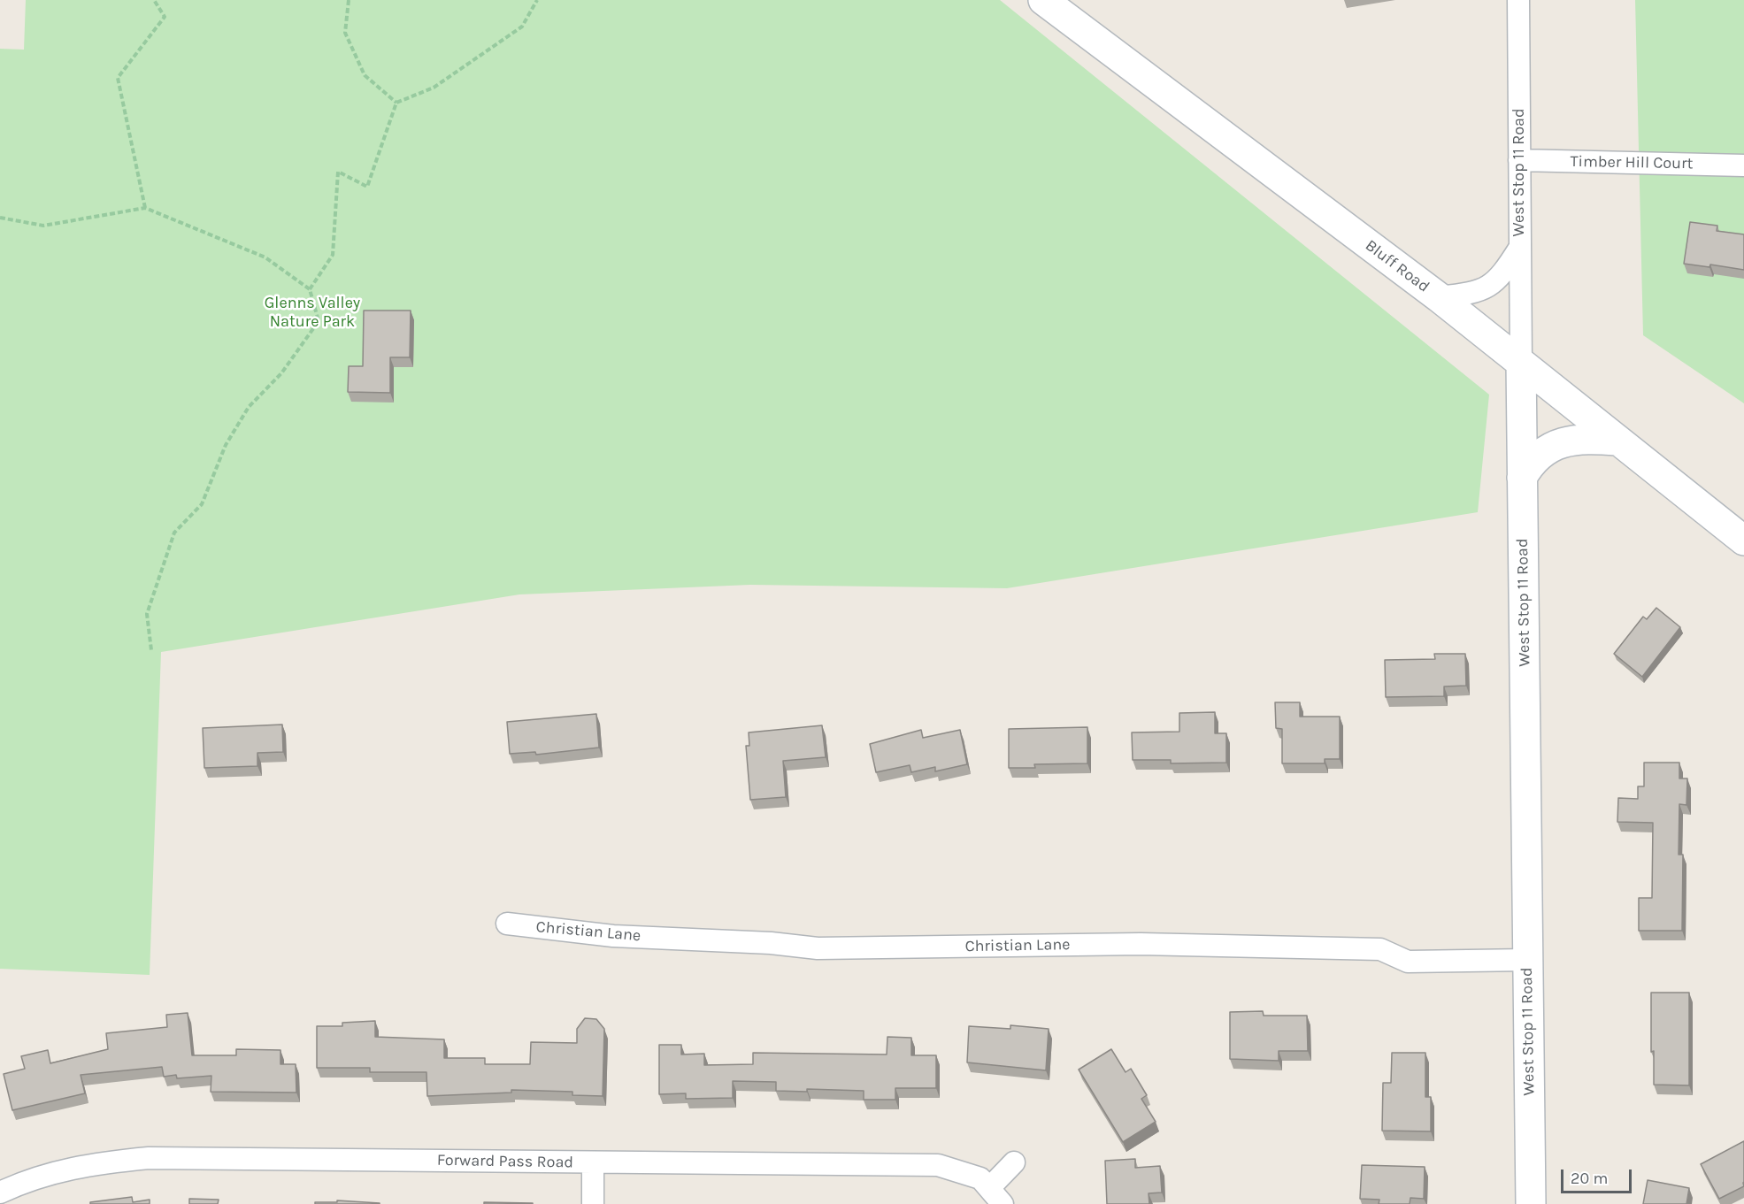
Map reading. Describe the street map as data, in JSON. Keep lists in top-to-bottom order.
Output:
{
  "streets": {
    "main road": ["West Stop 11 Road", "Bluff Road"],
    "street": ["Timber Hill Court", "Christian Lane", "Forward Pass Road"]
  },
  "crossings": [
    ["Timber Hill Court", "West Stop 11 Road"],
    ["West Stop 11 Road", "Bluff Road"],
    ["West Stop 11 Road", "Christian Lane"]
  ],
  "parks": ["Glenns Valley Nature Park"],
  "scale_bar": "20 m"
}
